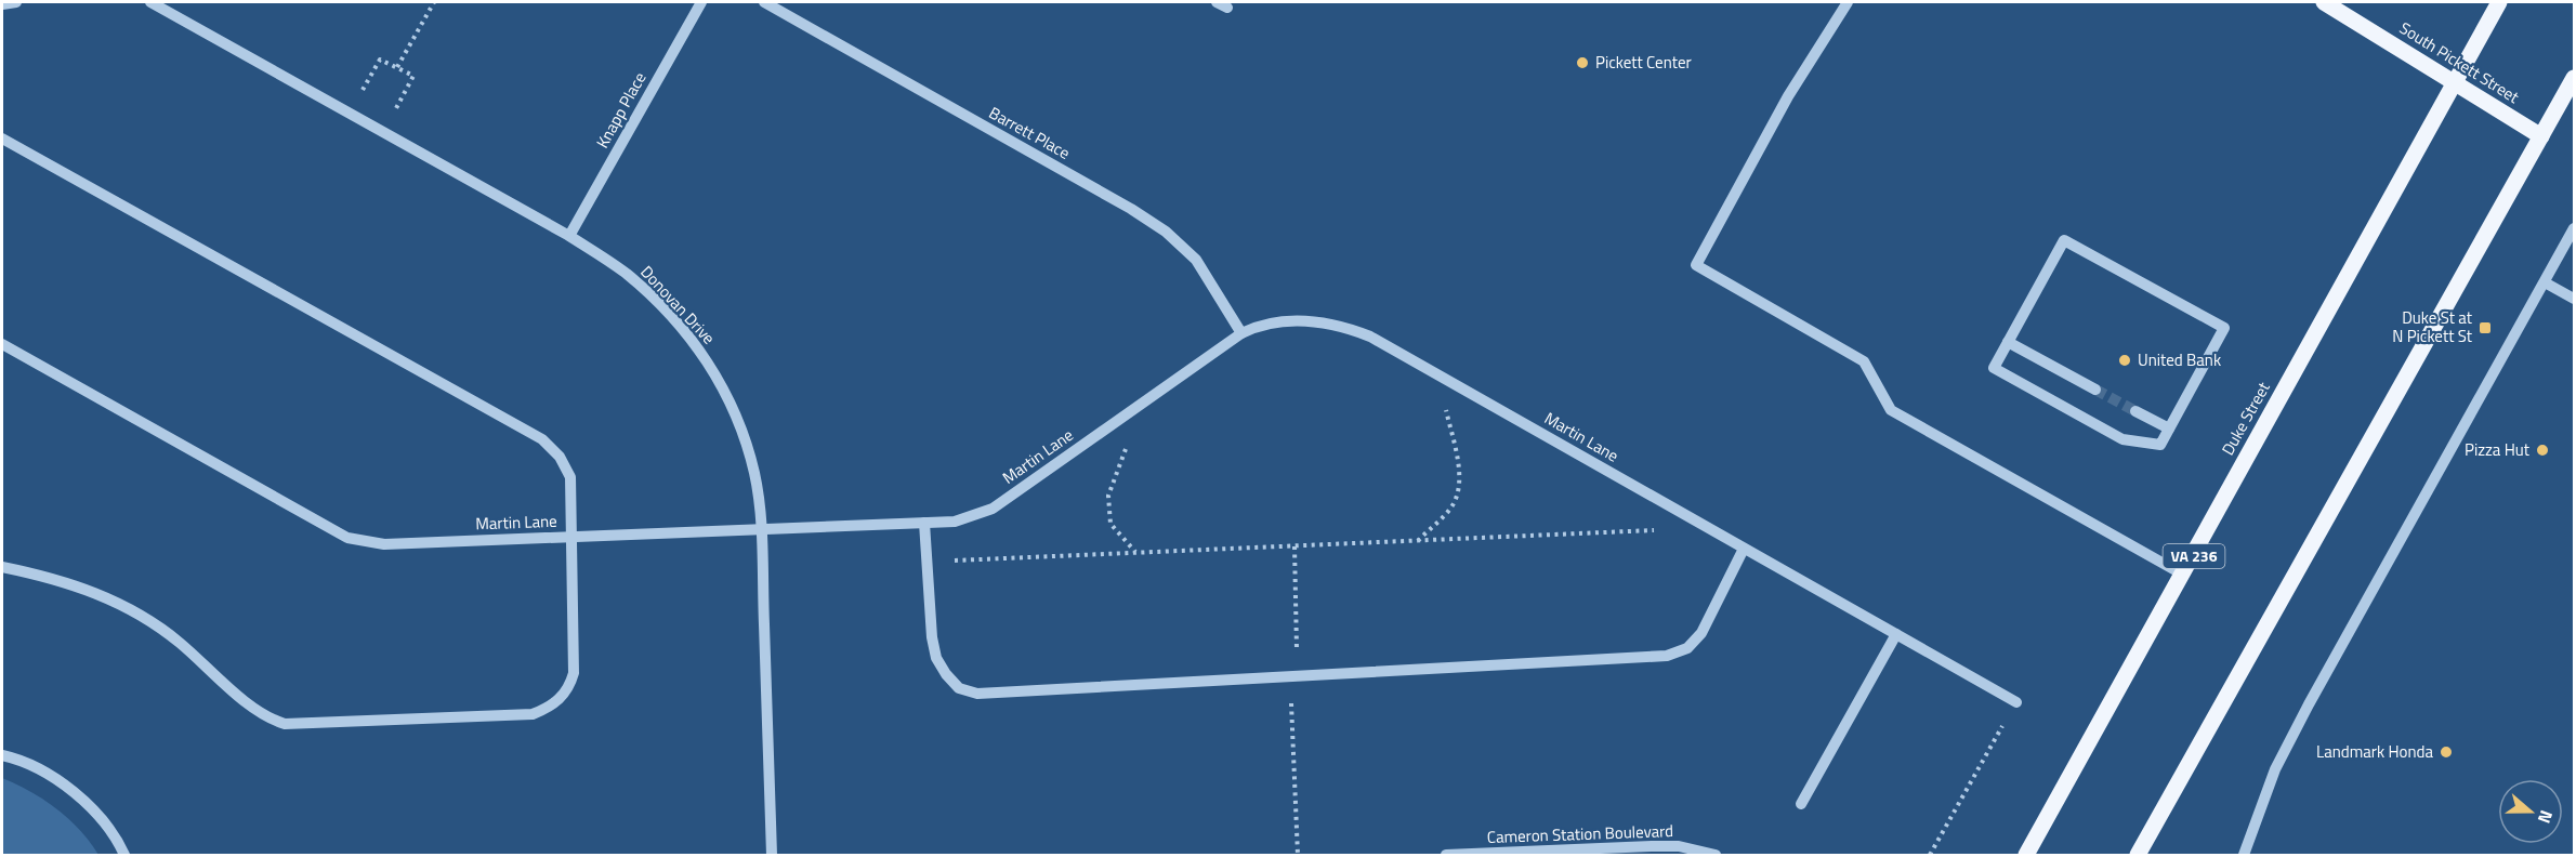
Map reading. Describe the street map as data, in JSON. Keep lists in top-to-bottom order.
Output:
{
  "streets": {
    "main road": ["South Pickett Street", "Duke Street", "VA 236"],
    "street": [
      "Knapp Place",
      "Barrett Place",
      "Donovan Drive",
      "Martin Lane",
      "Cameron Station Boulevard"
    ]
  },
  "crossings": [
    ["South Pickett Street", "Duke Street"],
    ["Knapp Place", "Donovan Drive"],
    ["Barrett Place", "Martin Lane"],
    ["Donovan Drive", "Martin Lane"]
  ],
  "places": {
    "other": [
      "Pickett Center",
      "United Bank",
      "Pizza Hut",
      "Landmark Honda"
    ],
    "transit": ["Duke St at N Pickett St"]
  },
  "north": "right"
}
